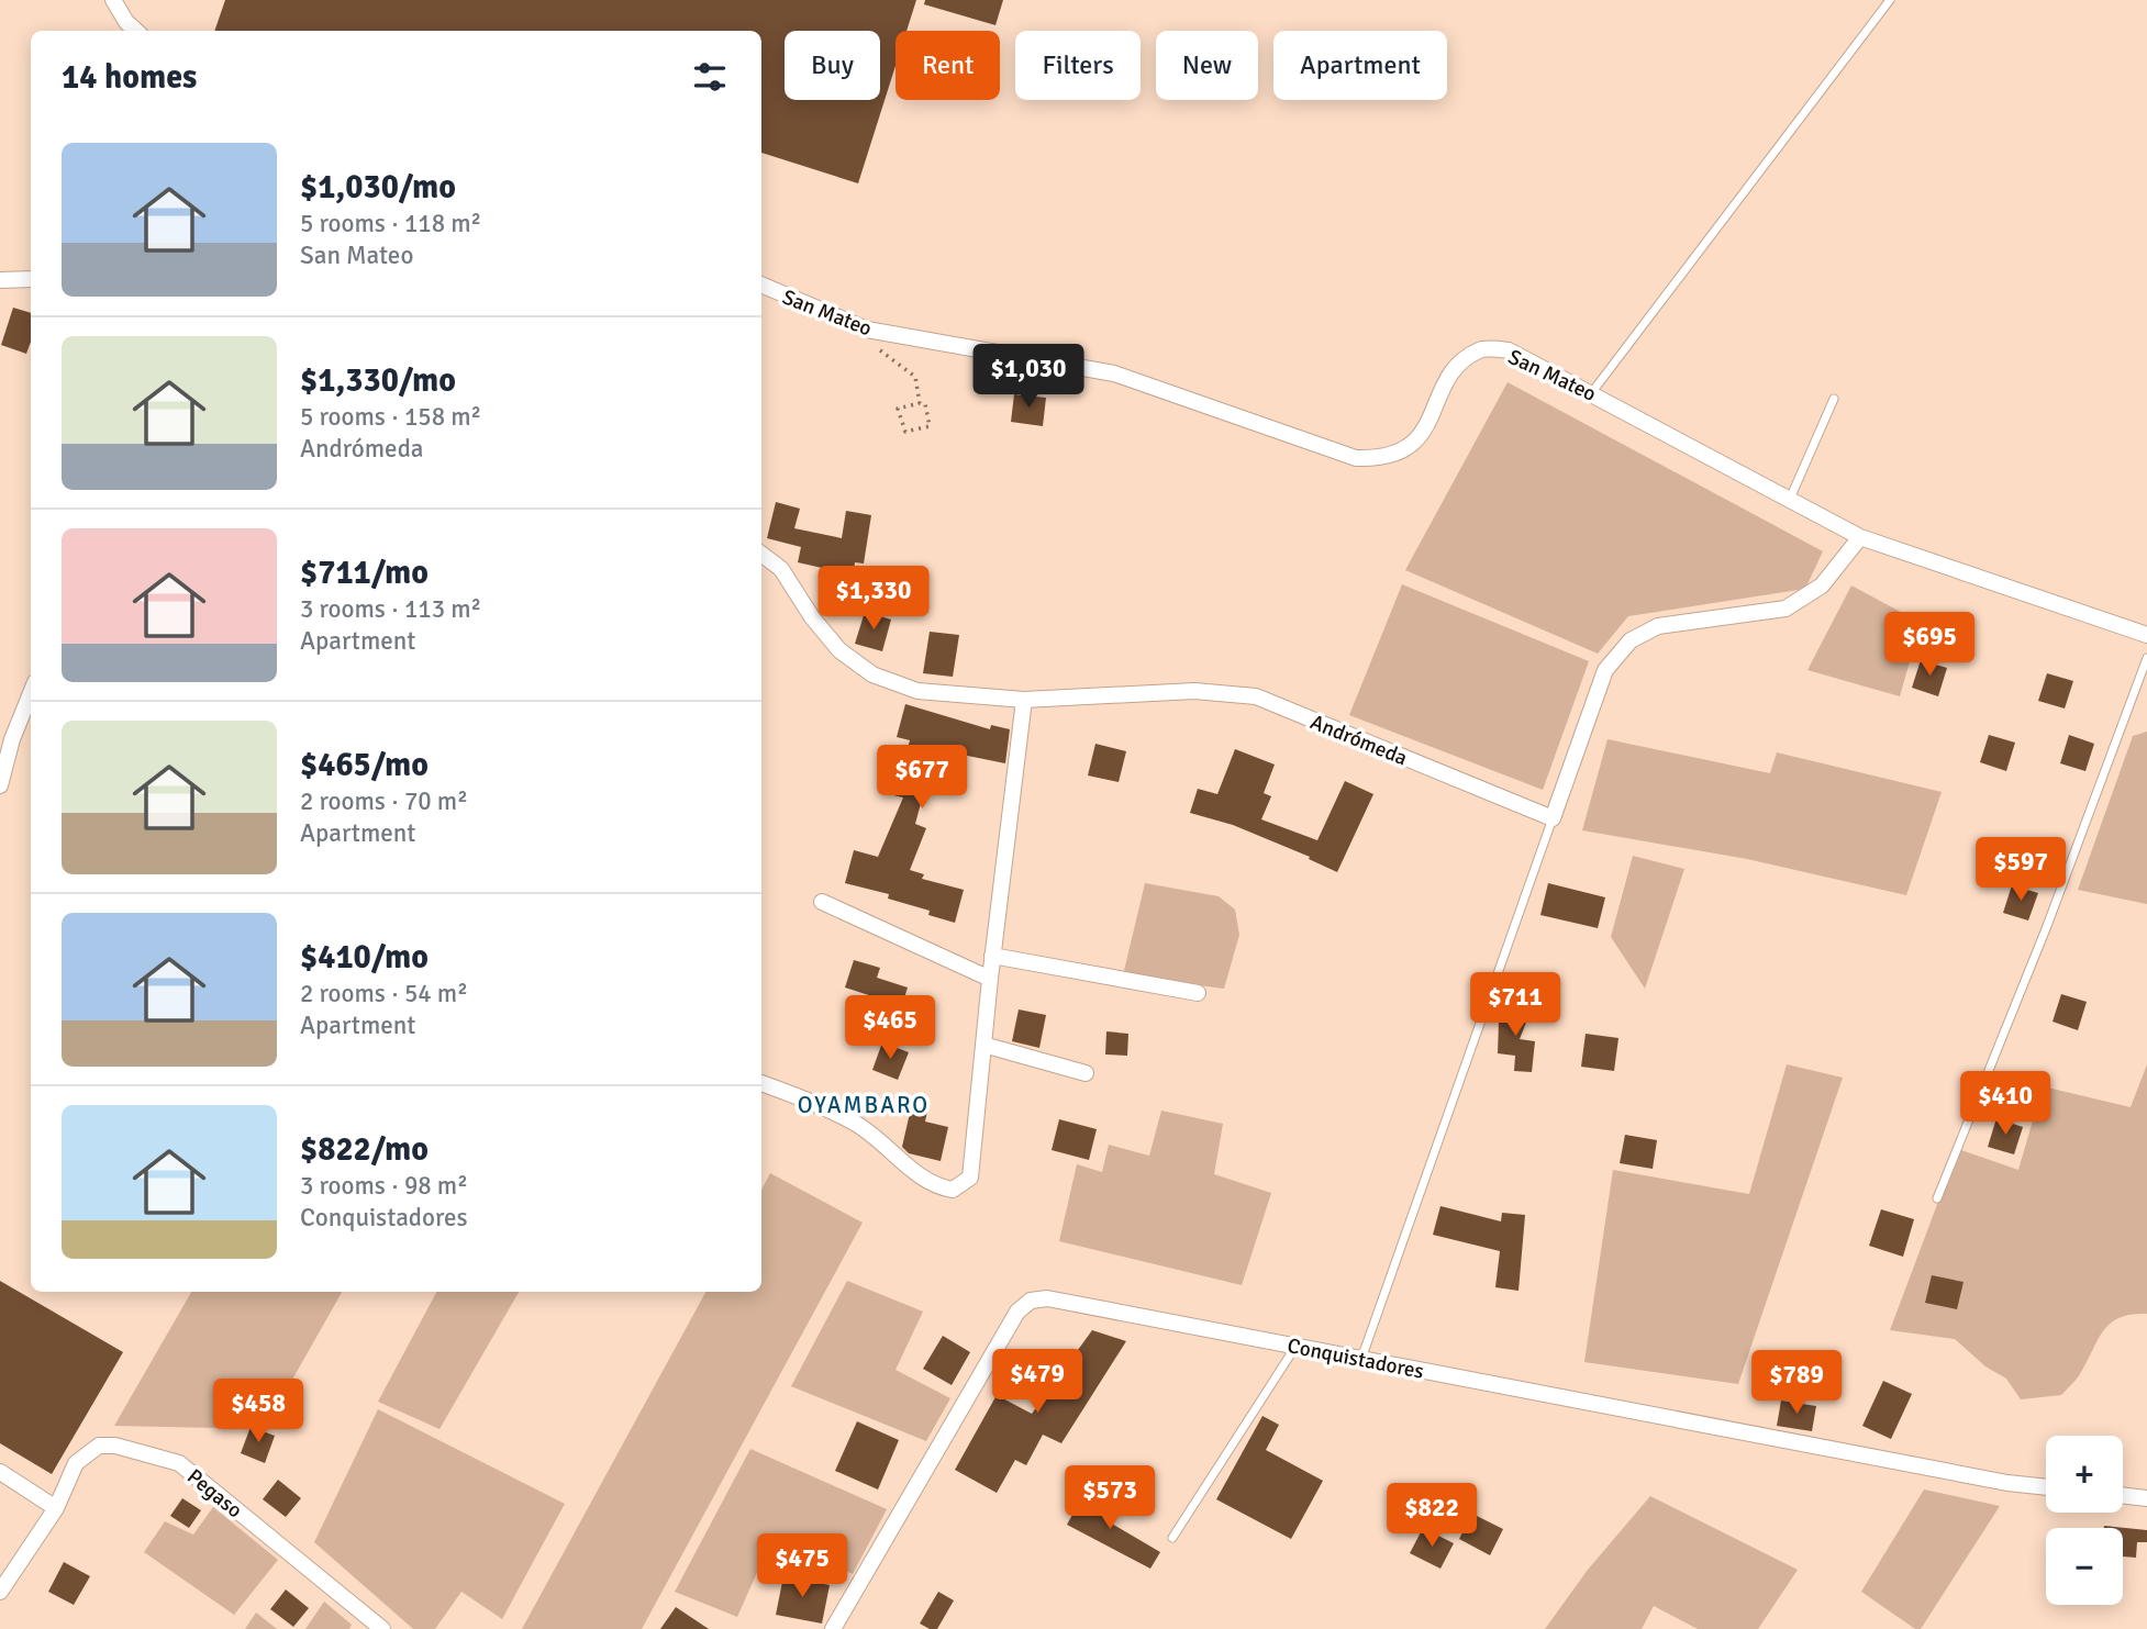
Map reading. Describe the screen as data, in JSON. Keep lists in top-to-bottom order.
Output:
{
  "streets": {
    "street": [
      "San Mateo",
      "Andrómeda",
      "Conquistadores",
      "Pegaso"
    ]
  },
  "districts": ["OYAMBARO"],
  "page": {
    "chip": [
      "Buy",
      "Rent",
      "Filters",
      "New",
      "Apartment"
    ],
    "heading": "14 homes",
    "list": [
      {
        "name": "$1,030/mo",
        "note": "5 rooms · 118 m² · San Mateo"
      },
      {
        "name": "$1,330/mo",
        "note": "5 rooms · 158 m² · Andrómeda"
      },
      {
        "name": "$711/mo",
        "note": "3 rooms · 113 m² · Apartment"
      },
      {
        "name": "$465/mo",
        "note": "2 rooms · 70 m² · Apartment"
      },
      {
        "name": "$410/mo",
        "note": "2 rooms · 54 m² · Apartment"
      },
      {
        "name": "$822/mo",
        "note": "3 rooms · 98 m² · Conquistadores"
      }
    ],
    "price": [
      "$1,030",
      "$1,330",
      "$695",
      "$677",
      "$597",
      "$711",
      "$465",
      "$410",
      "$479",
      "$789",
      "$458",
      "$573",
      "$822",
      "$475"
    ],
    "map_buttons": ["+", "−"]
  }
}
